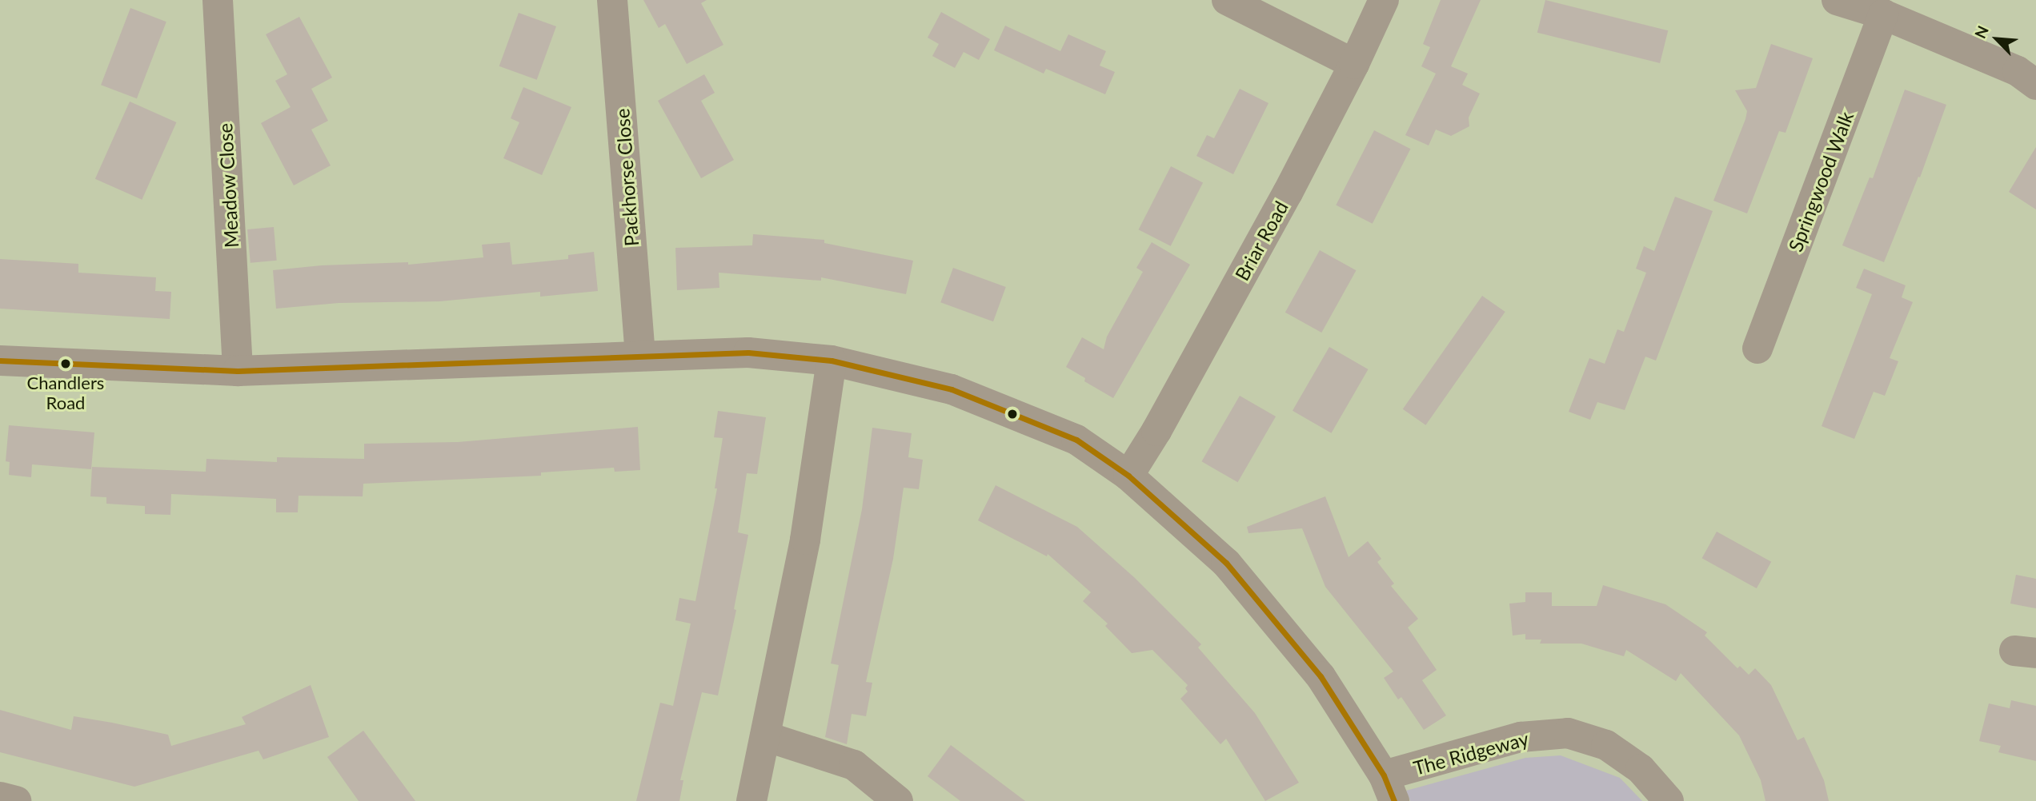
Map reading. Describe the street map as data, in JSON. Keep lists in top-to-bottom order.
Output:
{
  "streets": {
    "street": [
      "Packhorse Close",
      "Springwood Walk",
      "Meadow Close",
      "Briar Road",
      "The Ridgeway"
    ]
  },
  "crossings": [
    ["Packhorse Close", "The Ridgeway"],
    ["Meadow Close", "The Ridgeway"],
    ["Briar Road", "The Ridgeway"]
  ],
  "places": ["Chandlers Road"],
  "north": "top left"
}
